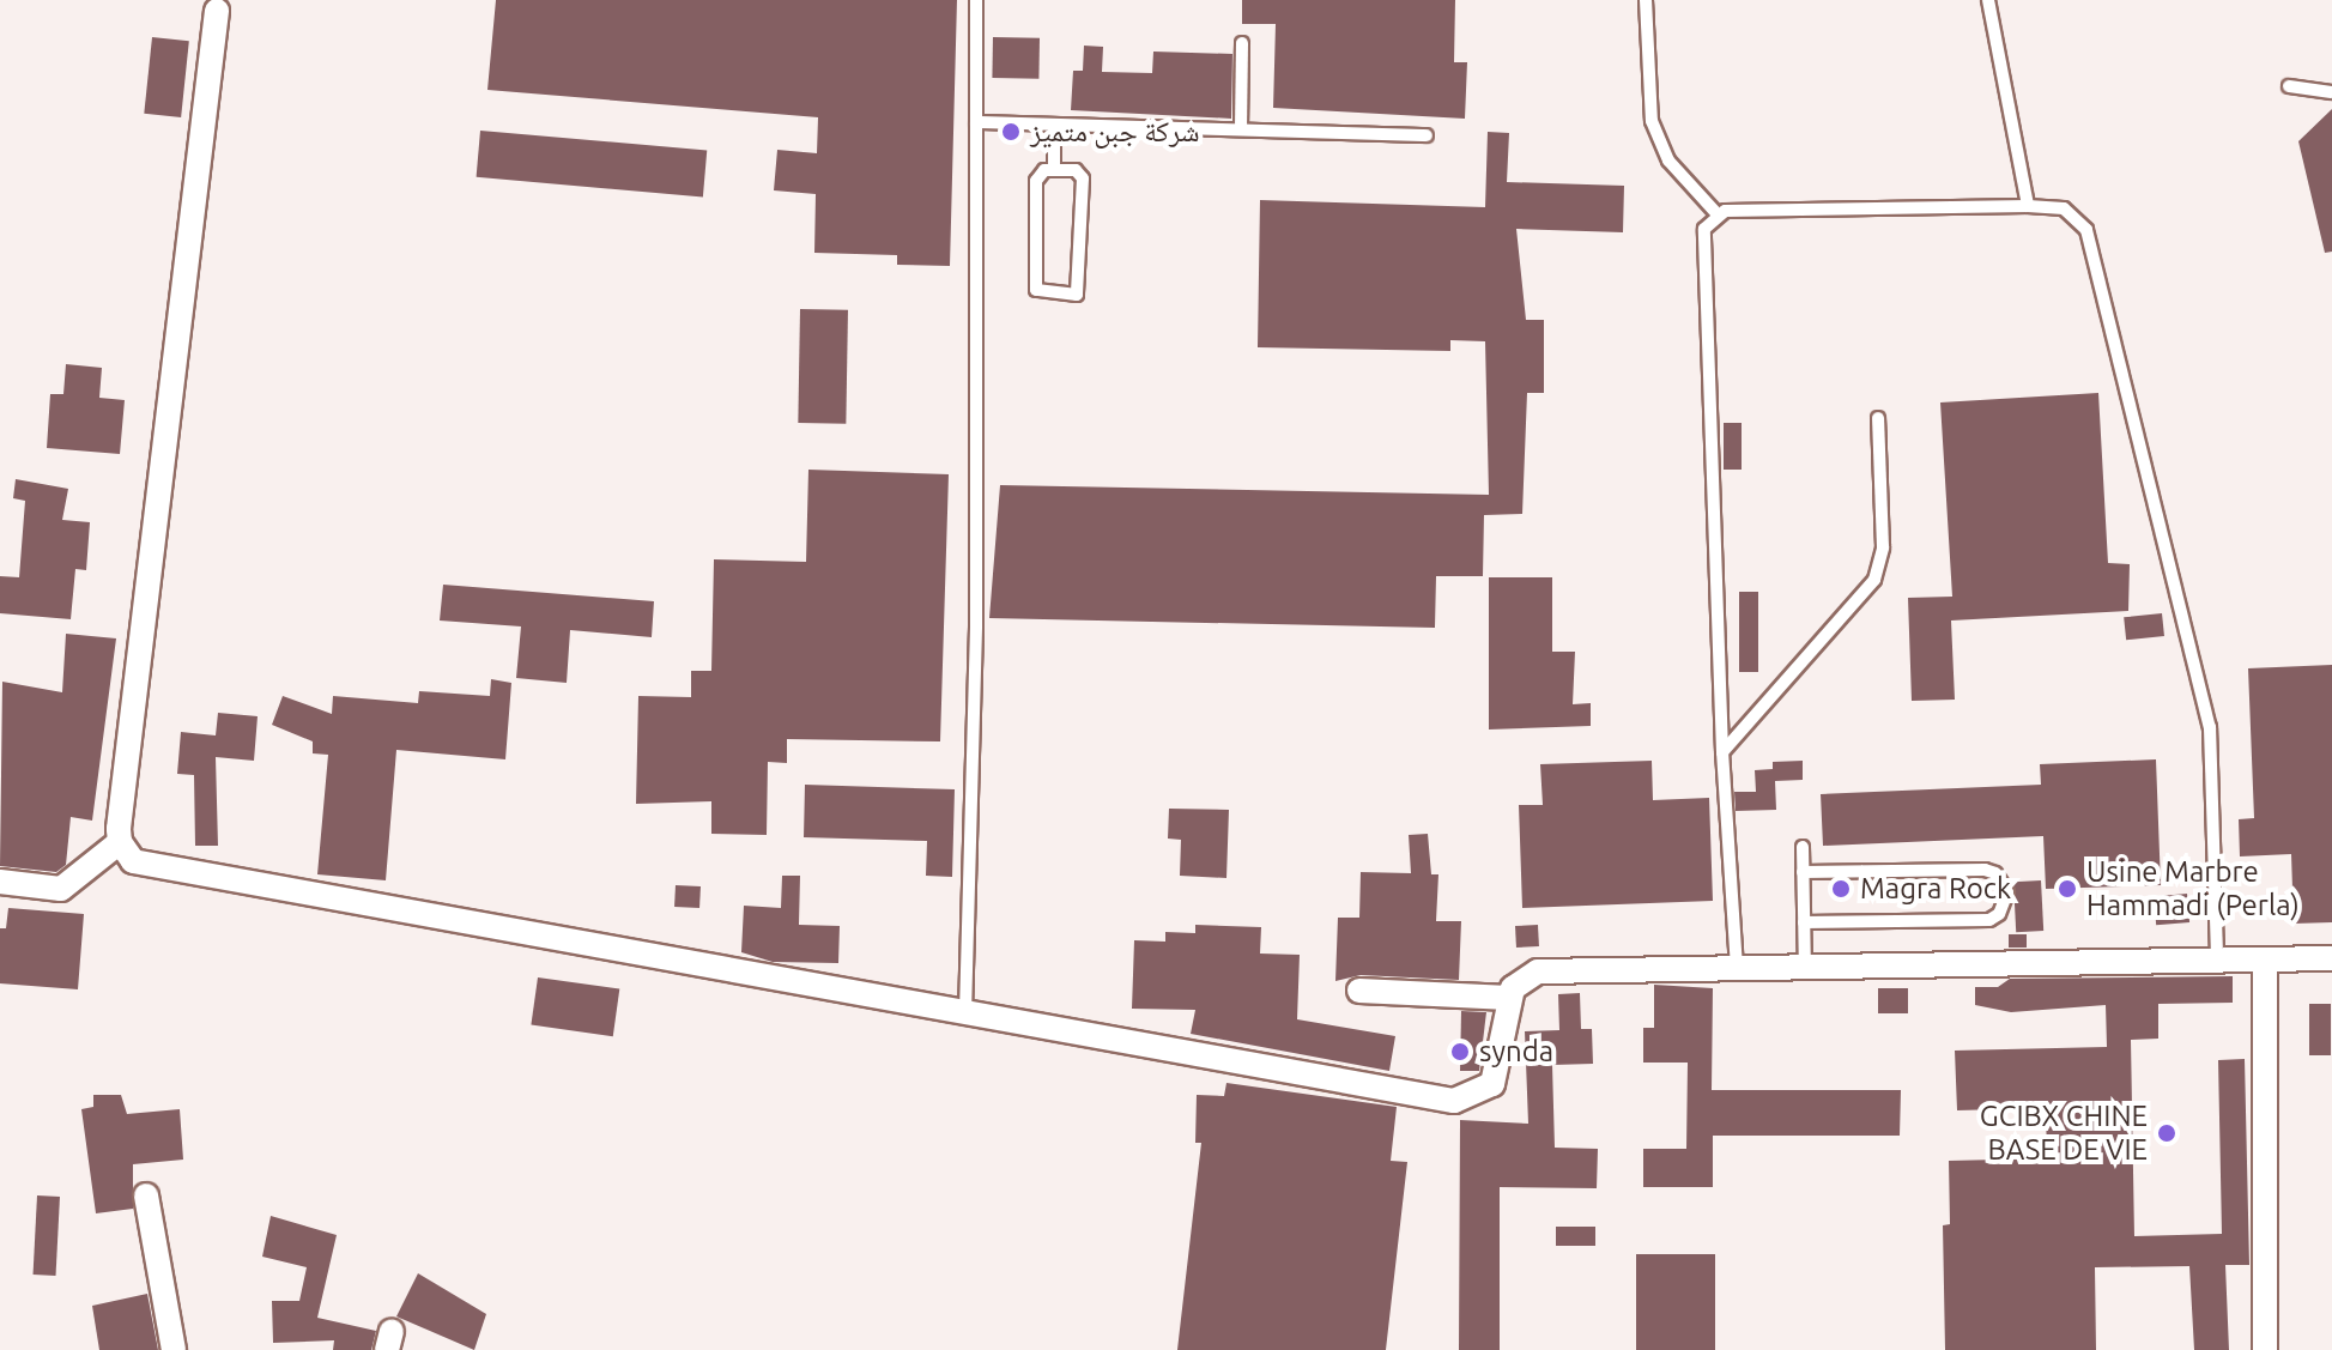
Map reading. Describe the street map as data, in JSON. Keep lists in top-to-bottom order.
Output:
{
  "places": [
    "شركة جبن متميز",
    "Magra Rock",
    "Usine Marbre Hammadi (Perla)",
    "synda",
    "GCIBX CHINE BASE DE VIE"
  ]
}
